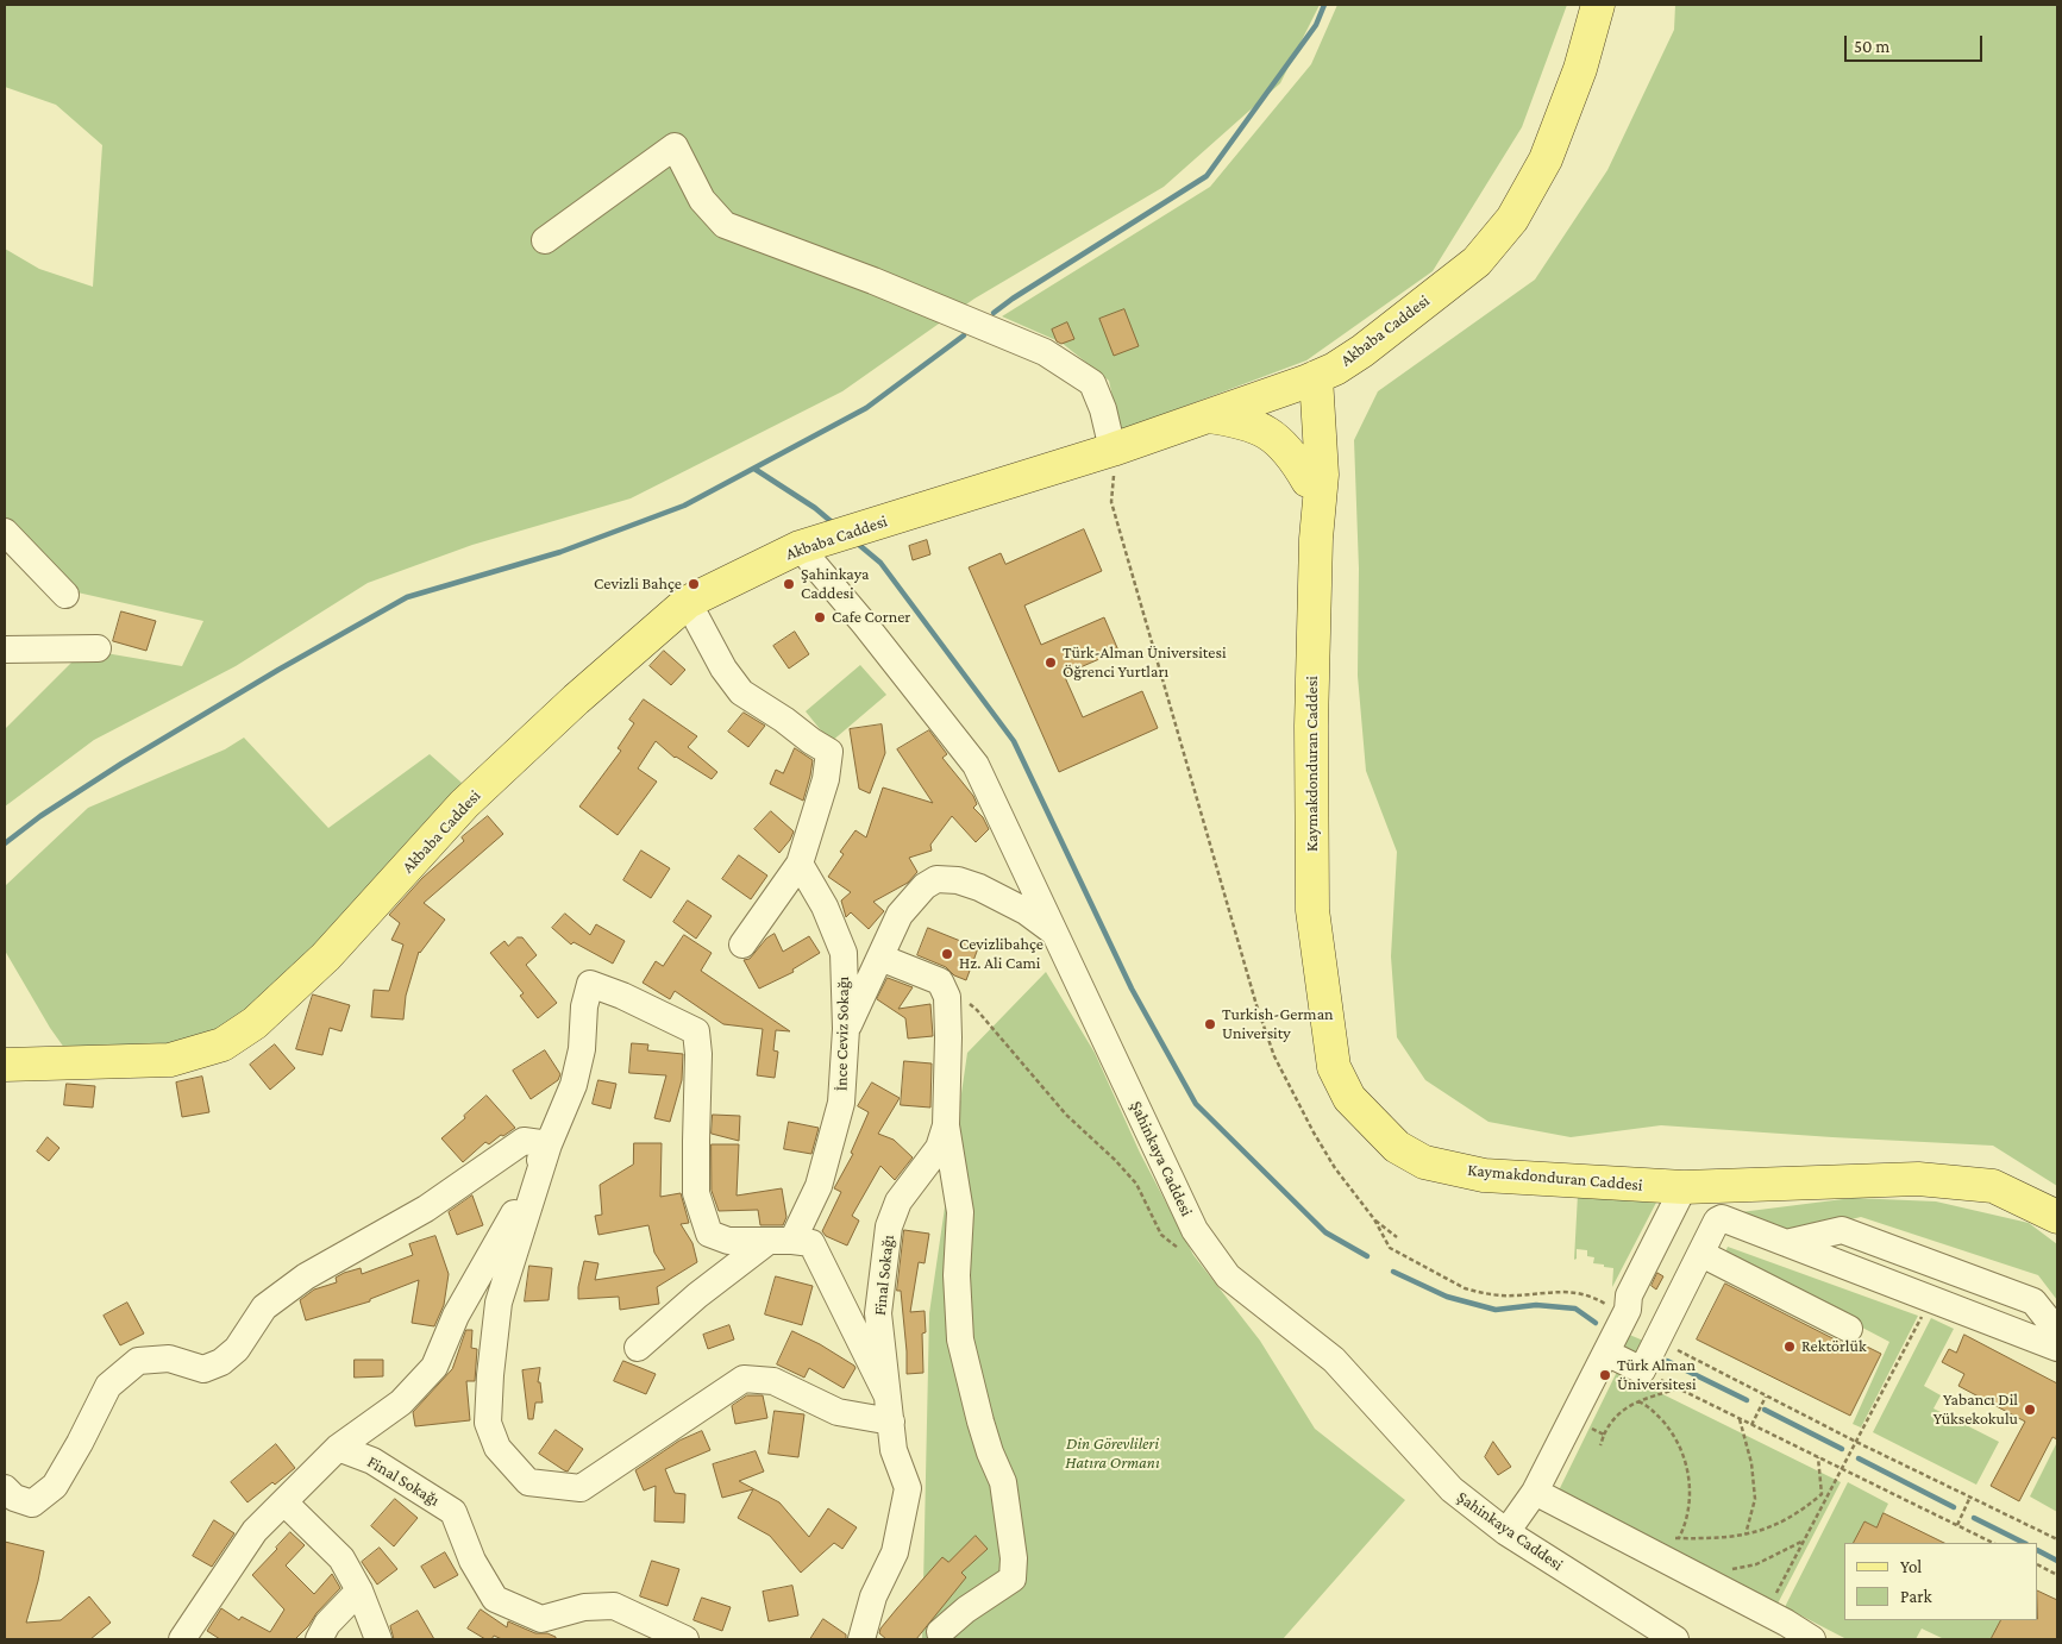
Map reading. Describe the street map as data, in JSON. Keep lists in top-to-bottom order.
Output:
{
  "streets": {
    "main road": ["Akbaba Caddesi", "Kaymakdonduran Caddesi"],
    "street": ["İnce Ceviz Sokağı", "Şahinkaya Caddesi", "Final Sokağı"]
  },
  "crossings": [
    ["Akbaba Caddesi", "Şahinkaya Caddesi"]
  ],
  "parks": ["Din Görevlileri Hatıra Ormanı"],
  "places": [
    "Cevizli Bahçe",
    "Şahinkaya Caddesi",
    "Cafe Corner",
    "Türk-Alman Üniversitesi Öğrenci Yurtları",
    "Cevizlibahçe Hz. Ali Cami",
    "Turkish-German University",
    "Rektörlük",
    "Türk Alman Üniversitesi",
    "Yabancı Dil Yüksekokulu"
  ],
  "legend": ["Yol", "Park"],
  "scale_bar": "50 m"
}
